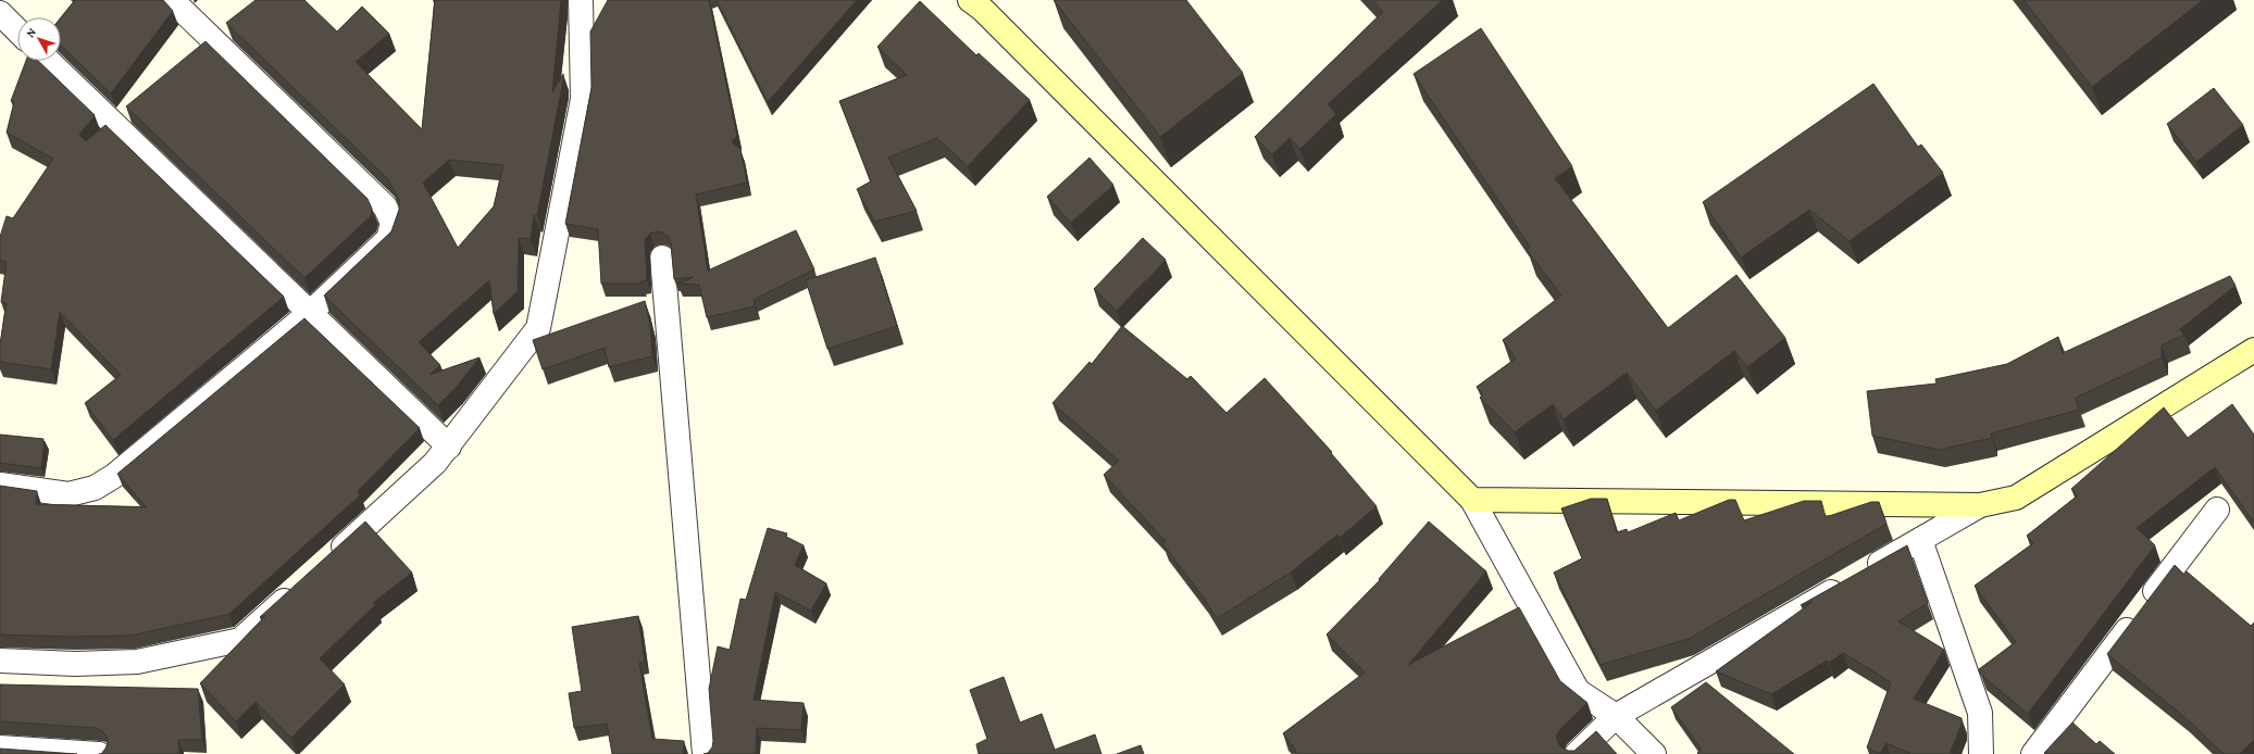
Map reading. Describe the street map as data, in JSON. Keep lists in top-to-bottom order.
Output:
{
  "north": "top left"
}
